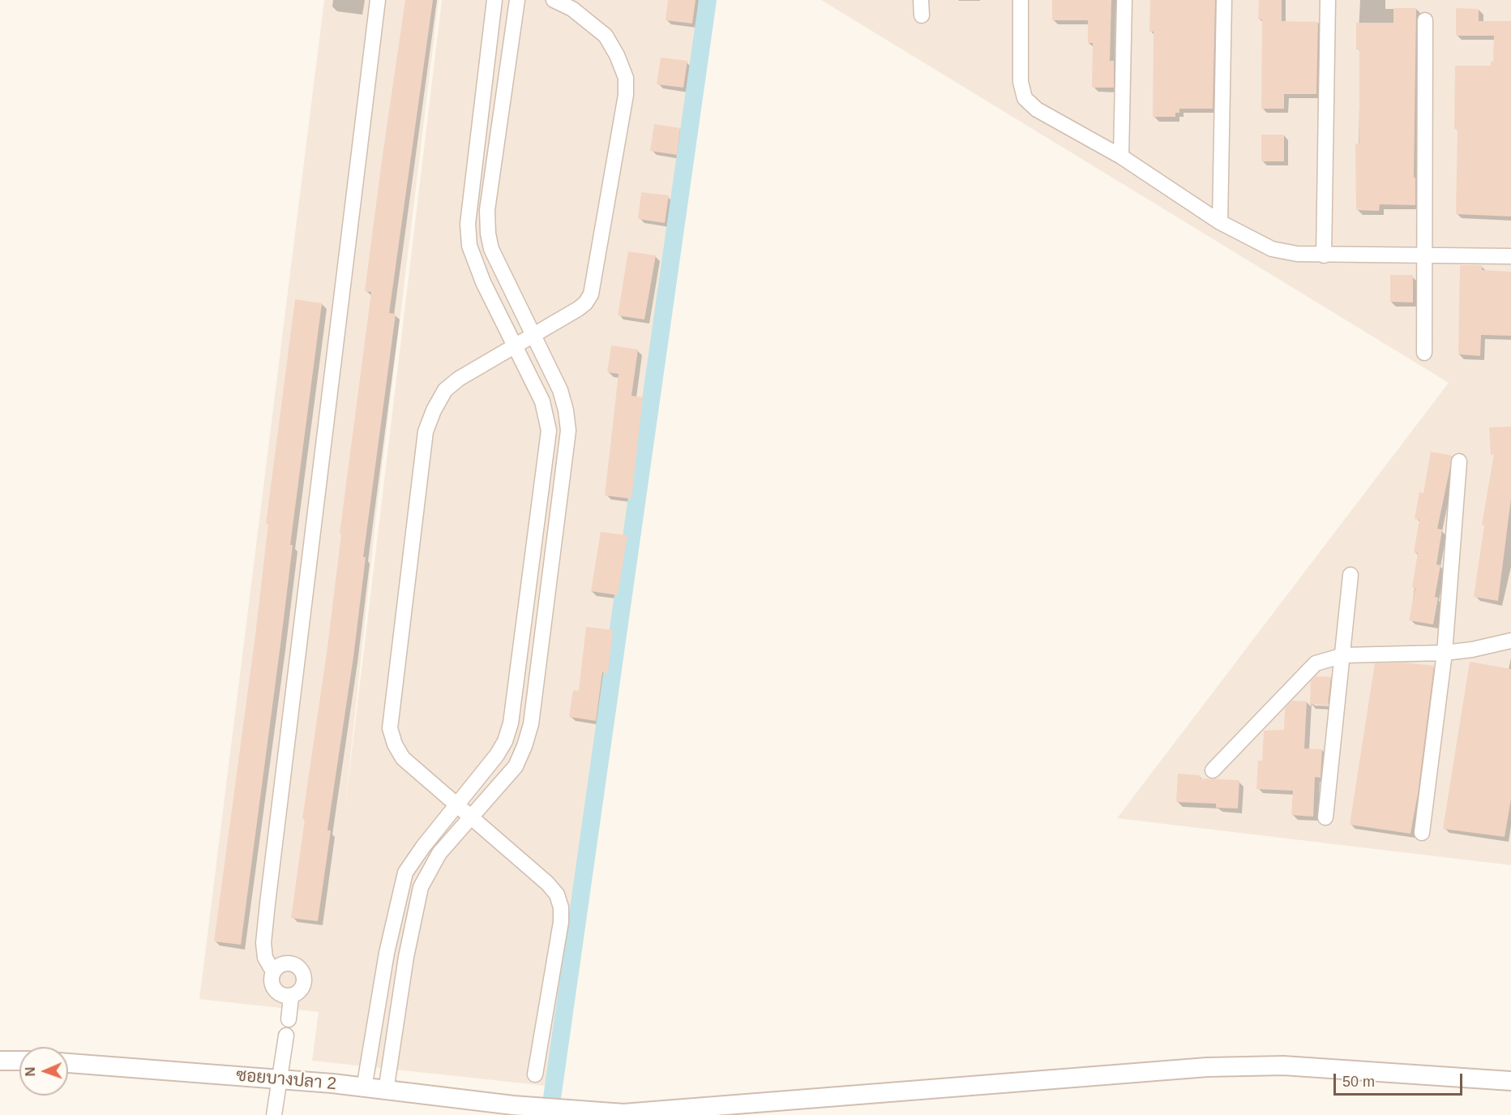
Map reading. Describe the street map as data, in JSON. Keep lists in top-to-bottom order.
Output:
{
  "streets": {
    "street": ["ซอยบางปลา 2"]
  },
  "scale_bar": "50 m",
  "north": "left"
}
